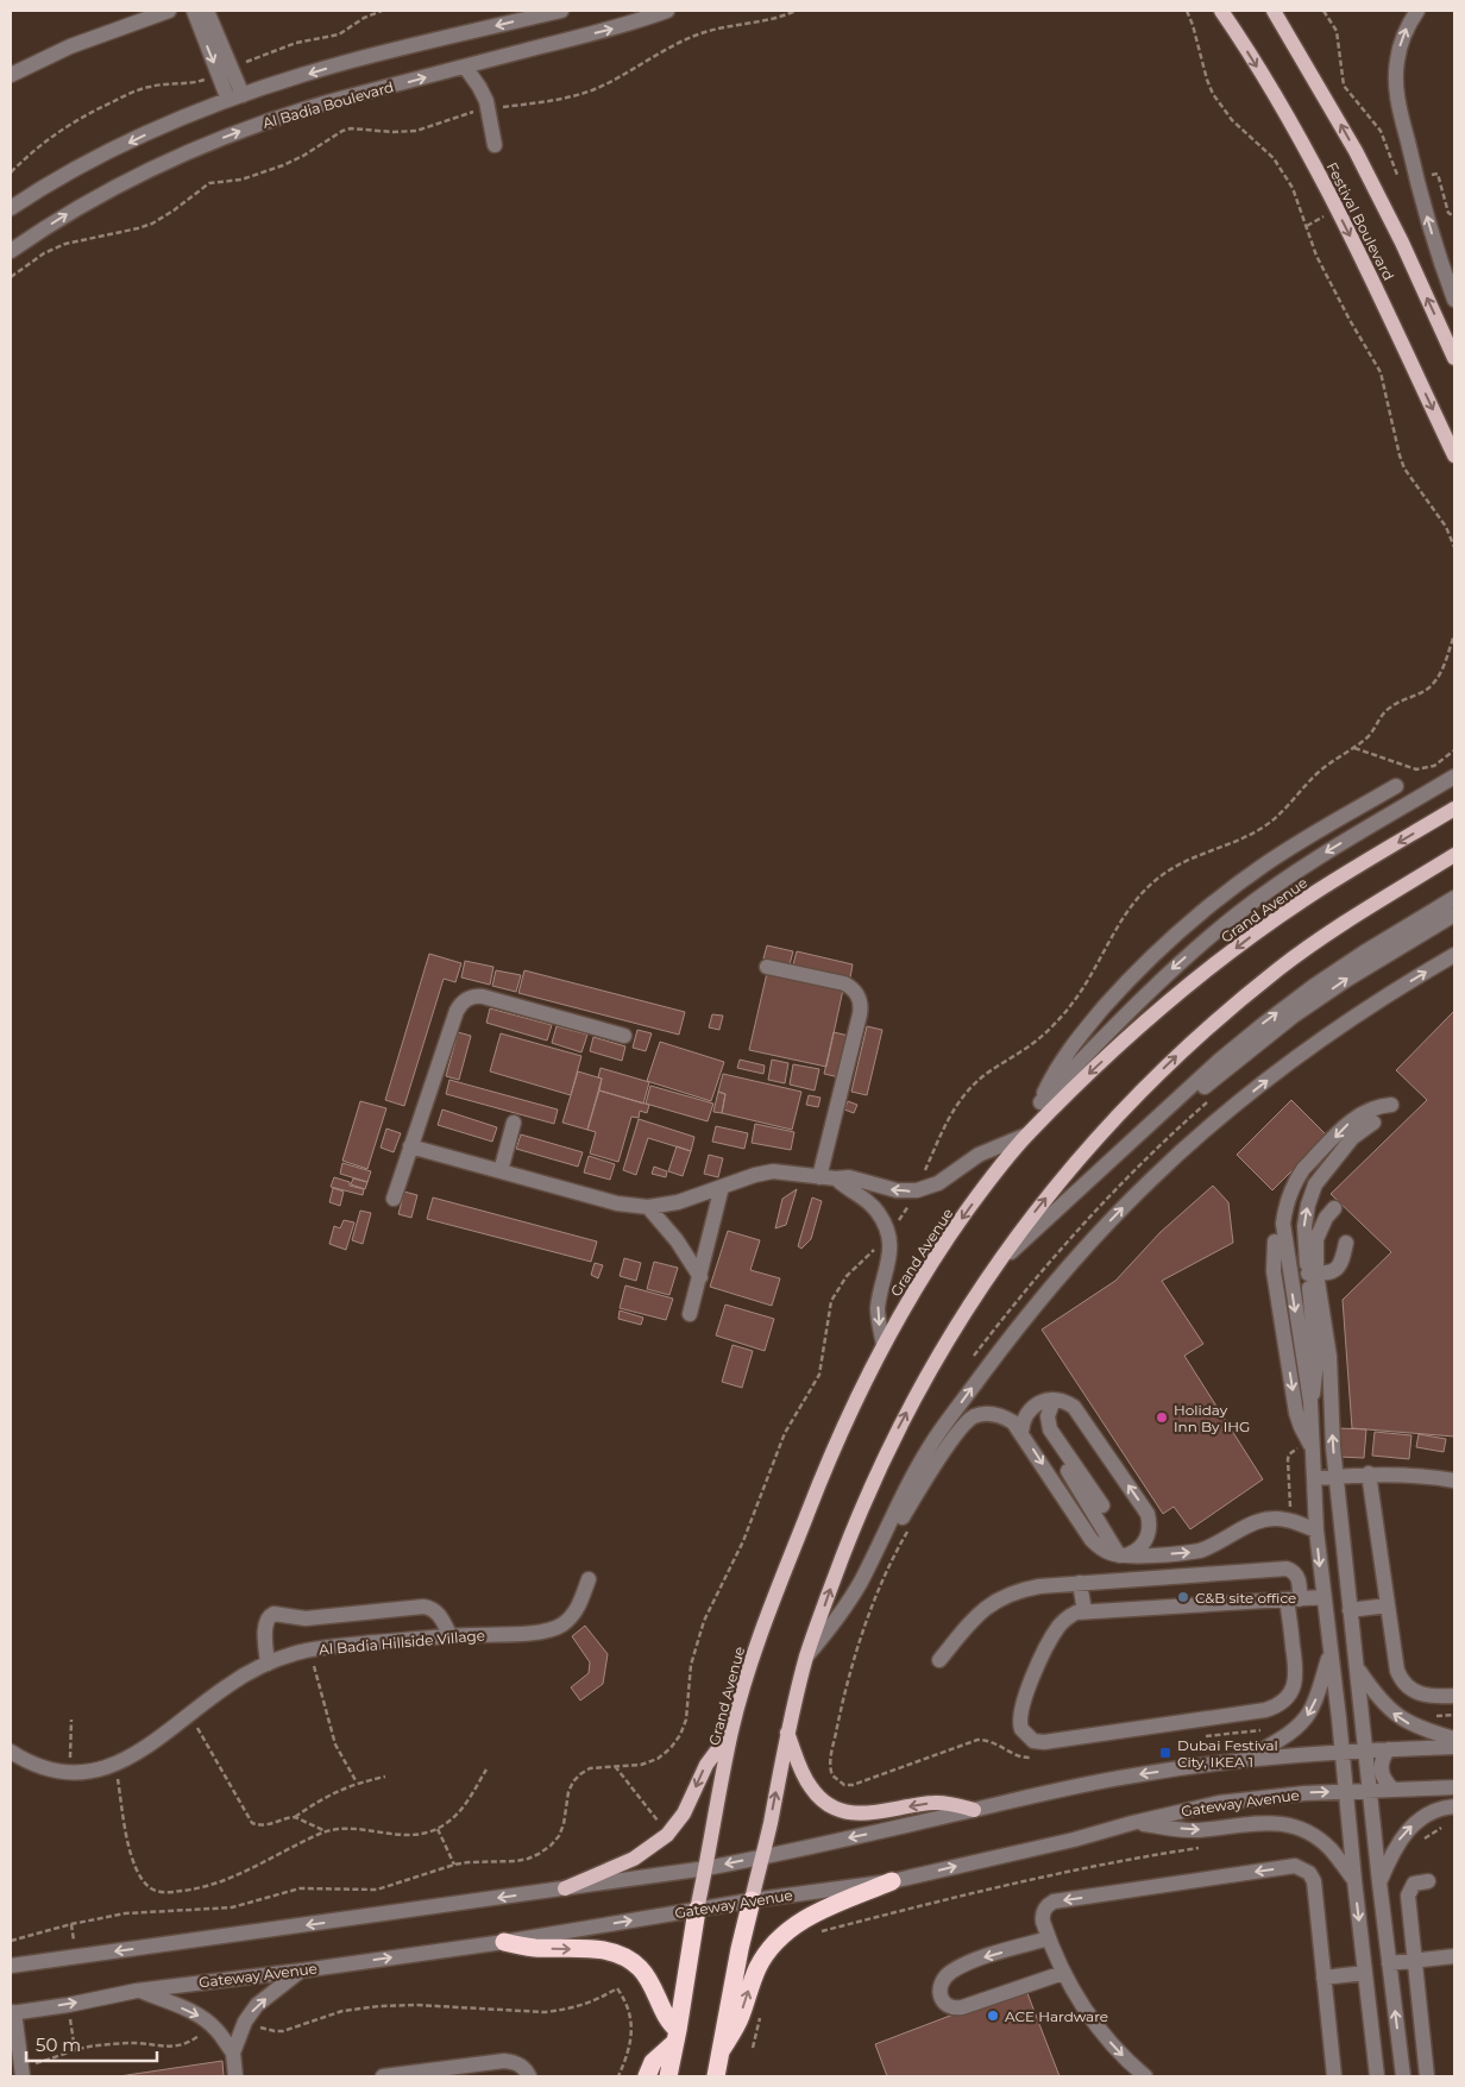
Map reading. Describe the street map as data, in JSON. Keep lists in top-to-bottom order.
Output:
{
  "streets": {
    "main road": ["Festival Boulevard", "Grand Avenue"],
    "street": ["Al Badia Boulevard", "Al Badia Hillside Village", "Gateway Avenue"]
  },
  "crossings": [
    ["Grand Avenue", "Gateway Avenue"]
  ],
  "places": {
    "other": ["Holiday Inn By IHG", "C&B site office", "ACE Hardware"],
    "transit": ["Dubai Festival City, IKEA 1"]
  },
  "scale_bar": "50 m"
}
